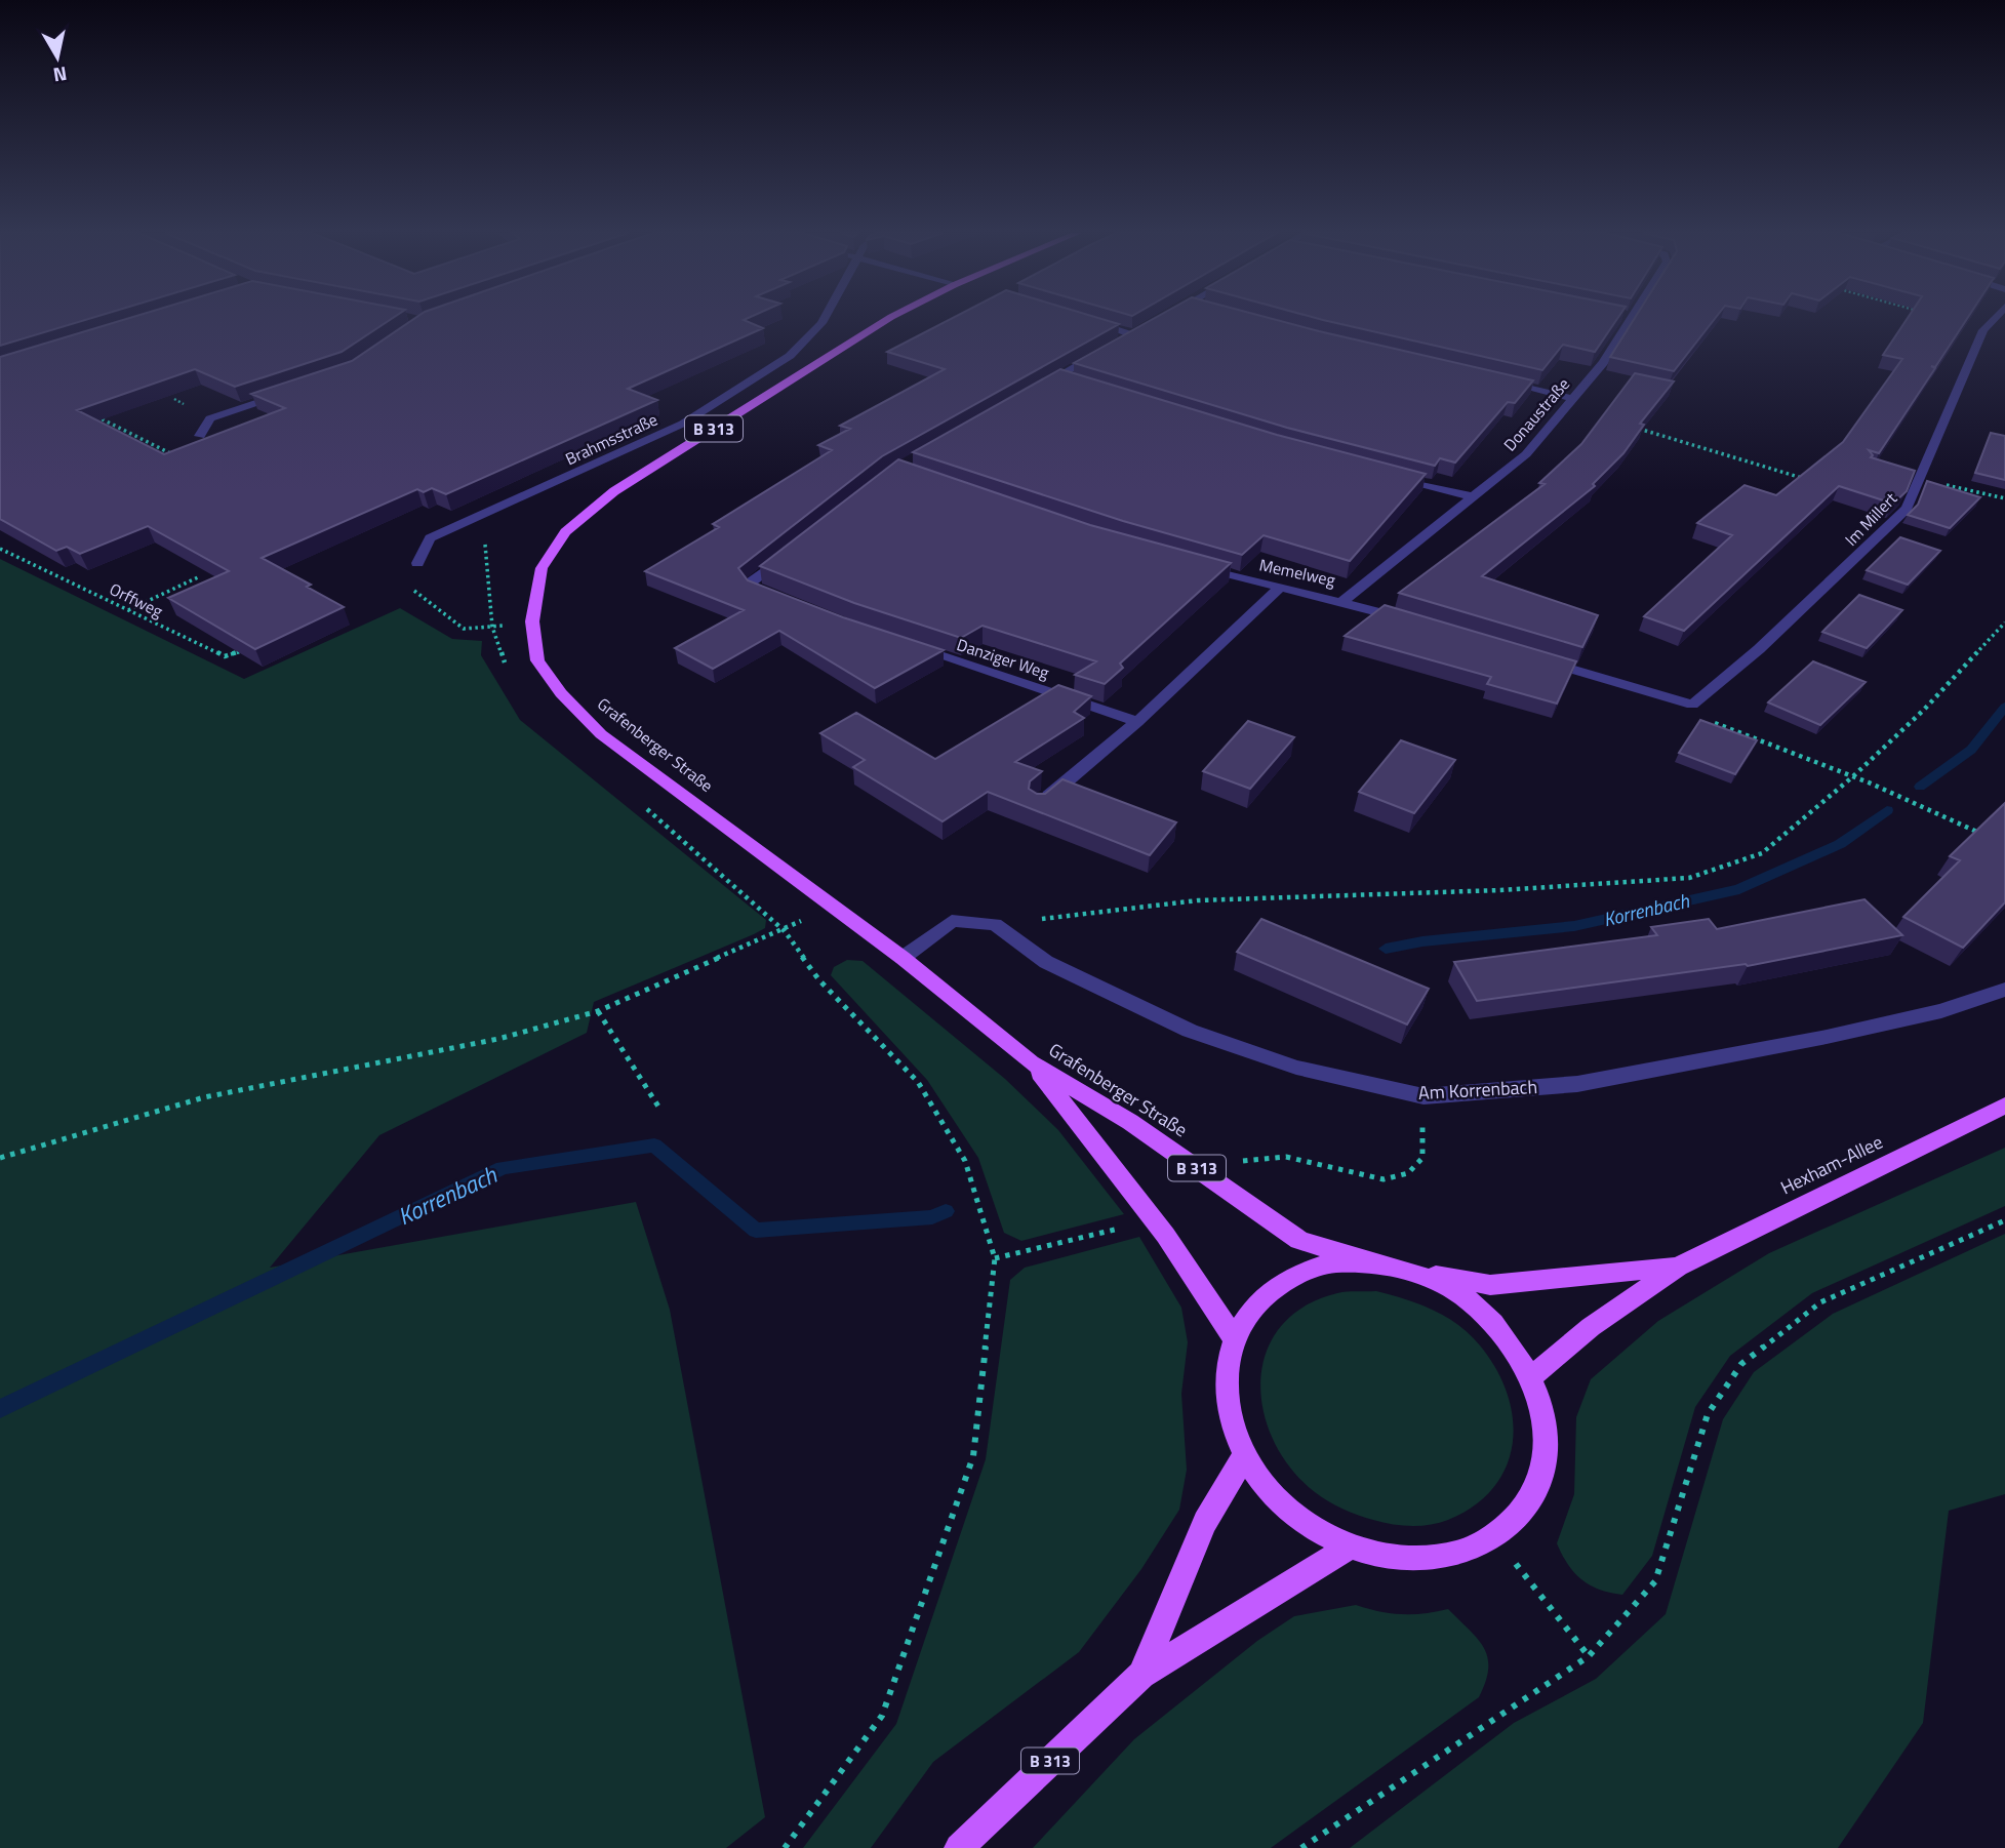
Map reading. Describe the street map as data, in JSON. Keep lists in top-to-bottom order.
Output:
{
  "streets": {
    "main road": ["B 313", "Grafenberger Straße", "Hexham-Allee"],
    "street": [
      "Donaustraße",
      "Brahmsstraße",
      "Im Millert",
      "Memelweg",
      "Danziger Weg",
      "Am Korrenbach"
    ],
    "path": ["Orffweg"]
  },
  "crossings": [
    ["Donaustraße", "Memelweg"]
  ],
  "water": ["Korrenbach"],
  "north": "bottom"
}
